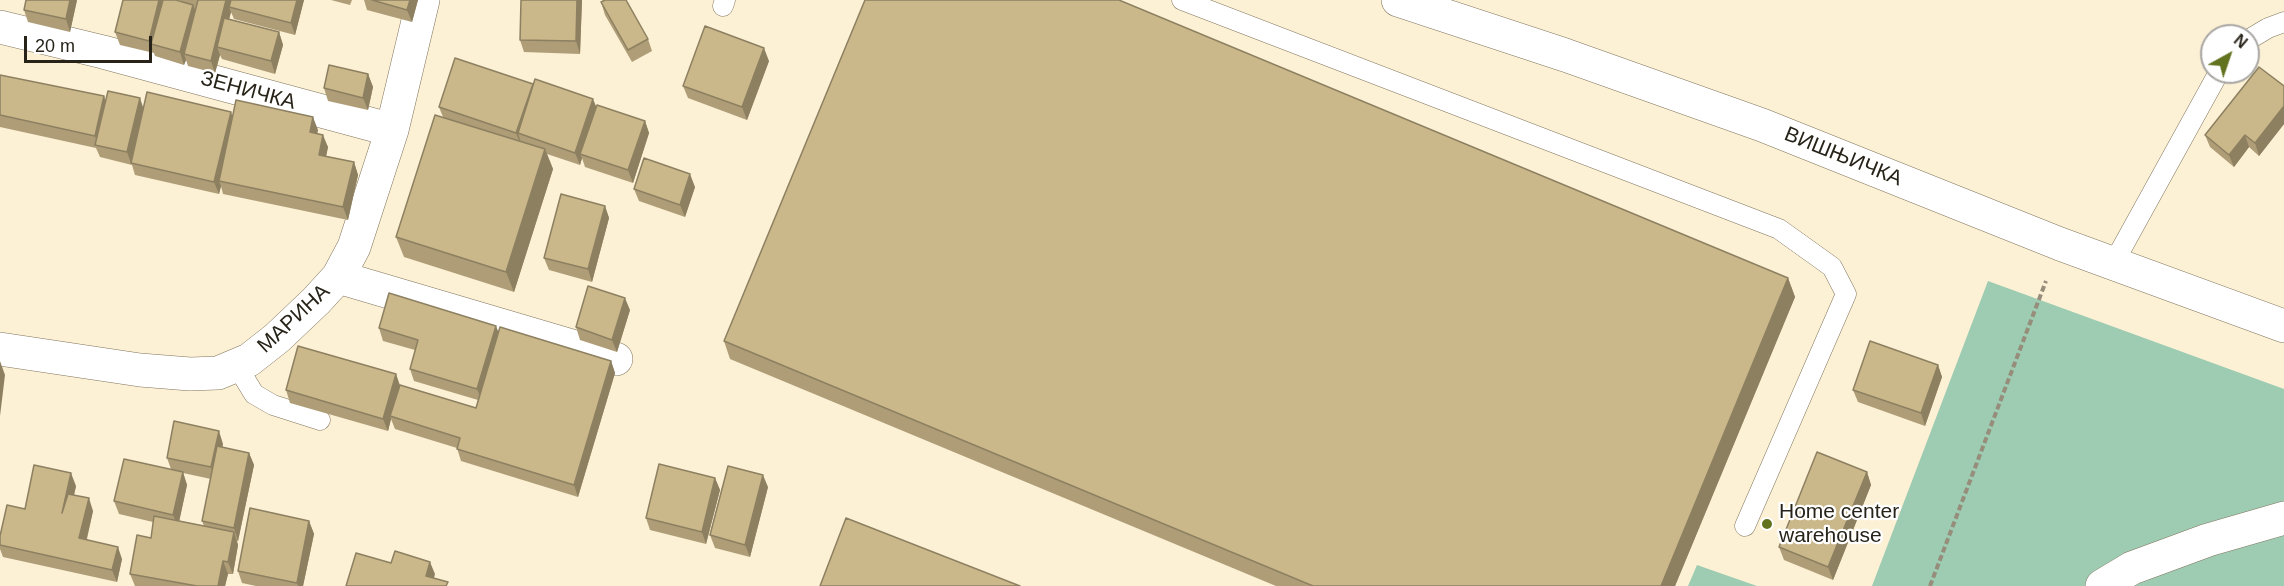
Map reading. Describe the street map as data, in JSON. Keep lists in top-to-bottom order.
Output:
{
  "streets": {
    "street": ["ЗЕНИЧКА", "ВИШЊИЧКА", "МАРИНА"]
  },
  "crossings": [
    ["ЗЕНИЧКА", "МАРИНА"]
  ],
  "places": ["Home center warehouse"],
  "scale_bar": "20 m",
  "north": "top right"
}
